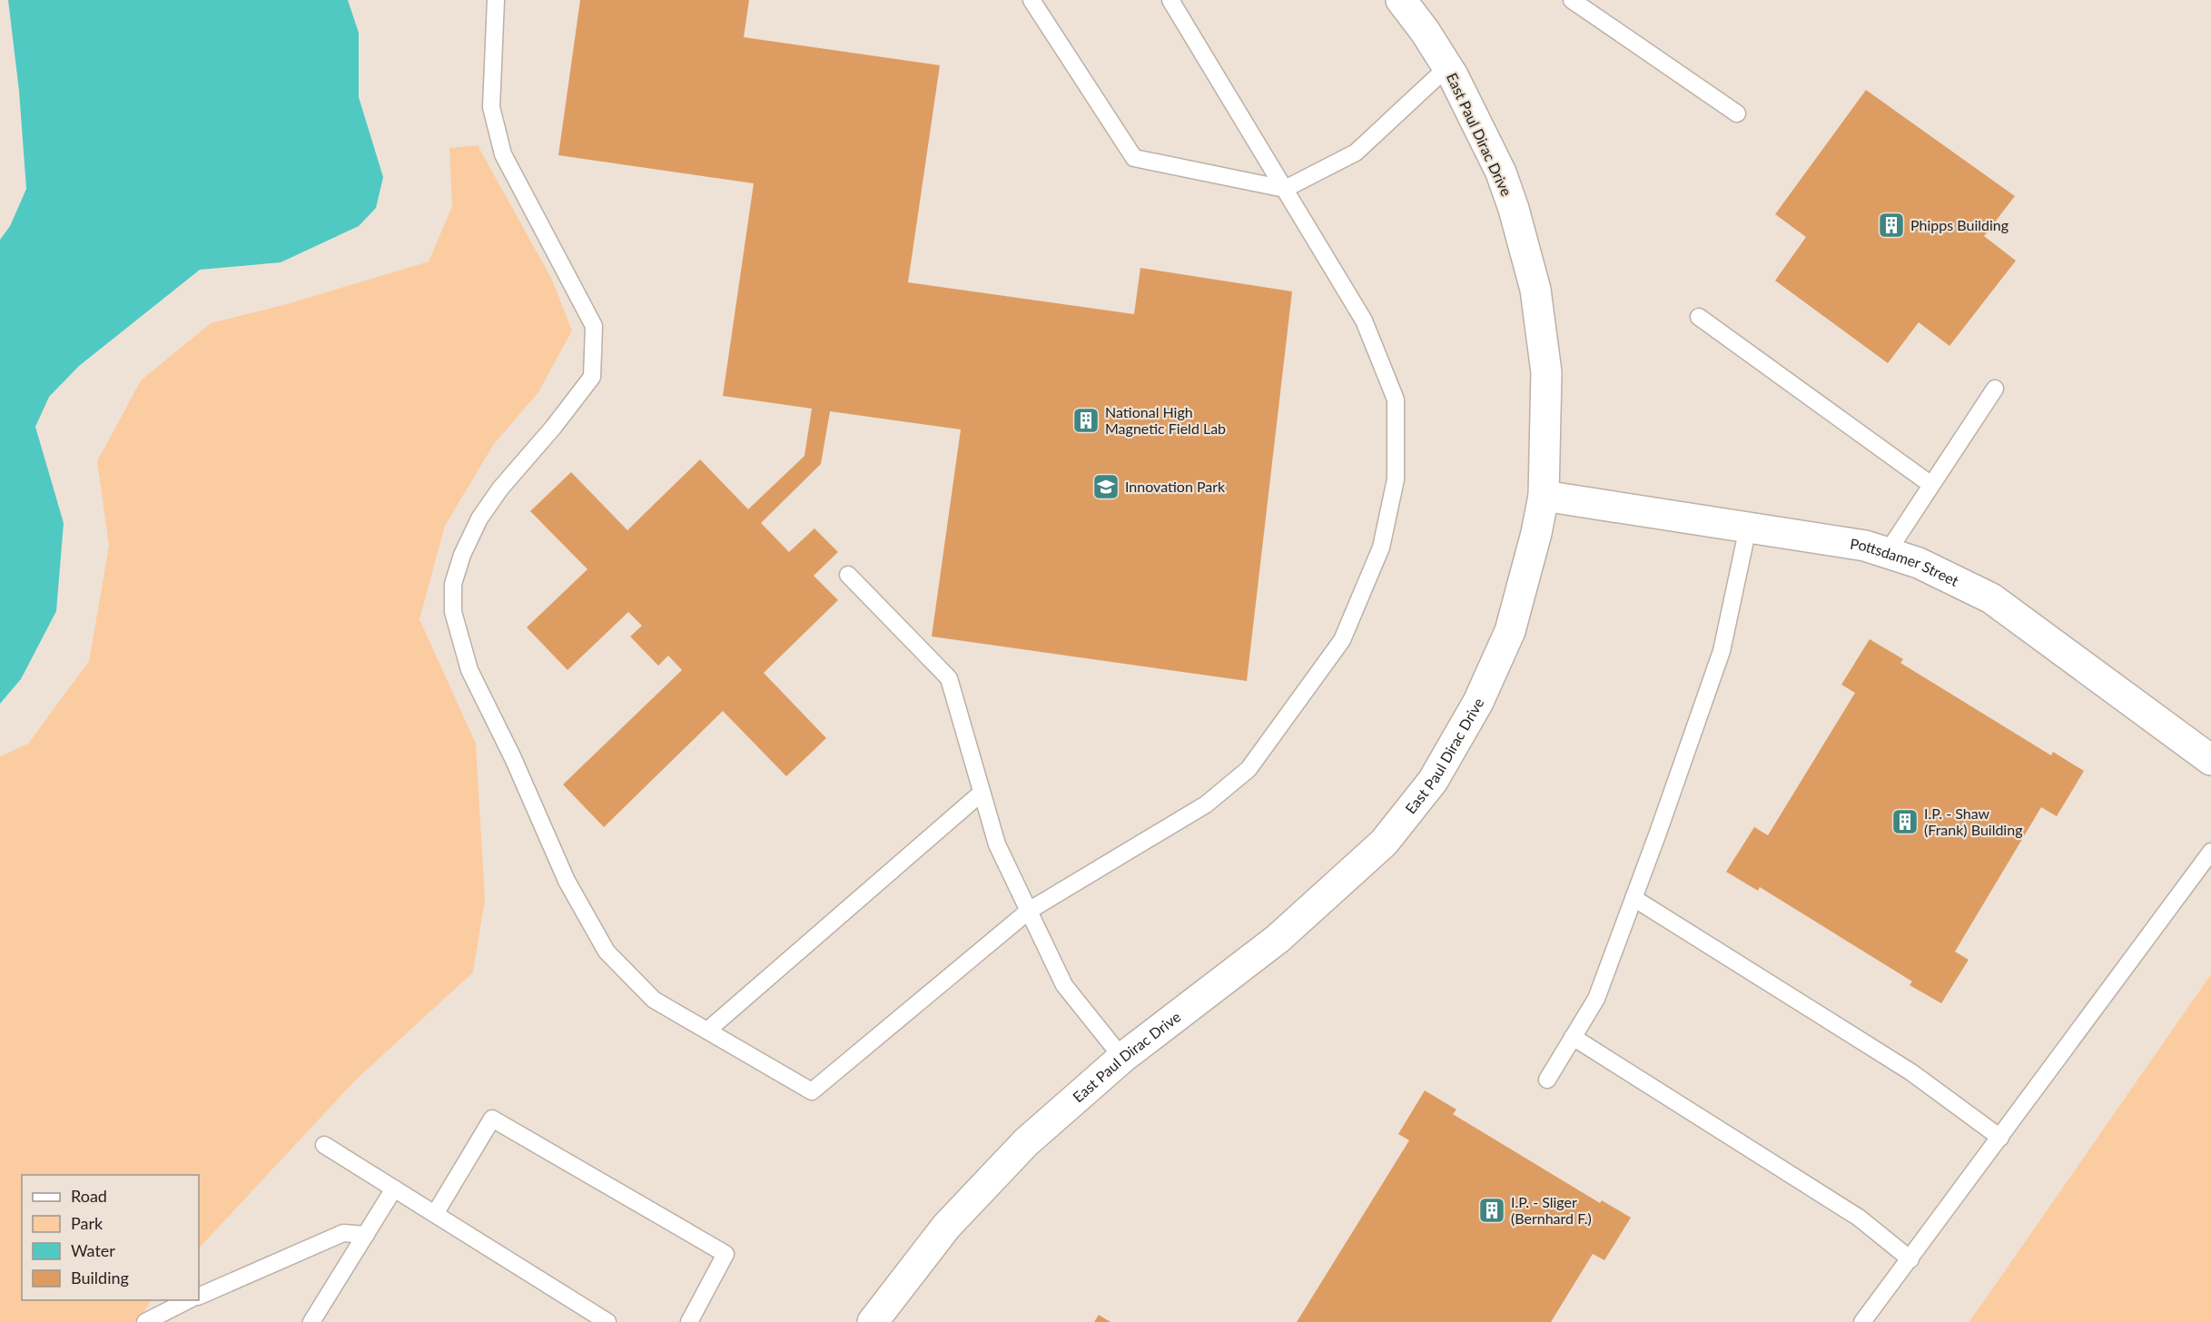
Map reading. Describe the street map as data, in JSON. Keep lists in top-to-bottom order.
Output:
{
  "streets": {
    "street": ["East Paul Dirac Drive", "Pottsdamer Street"]
  },
  "crossings": [
    ["East Paul Dirac Drive", "Pottsdamer Street"]
  ],
  "places": {
    "building": [
      "Phipps Building",
      "National High Magnetic Field Lab",
      "I.P. - Shaw (Frank) Building",
      "I.P. - Sliger (Bernhard F.)"
    ],
    "school or university": ["Innovation Park"]
  },
  "legend": [
    "Road",
    "Park",
    "Water",
    "Building"
  ]
}
